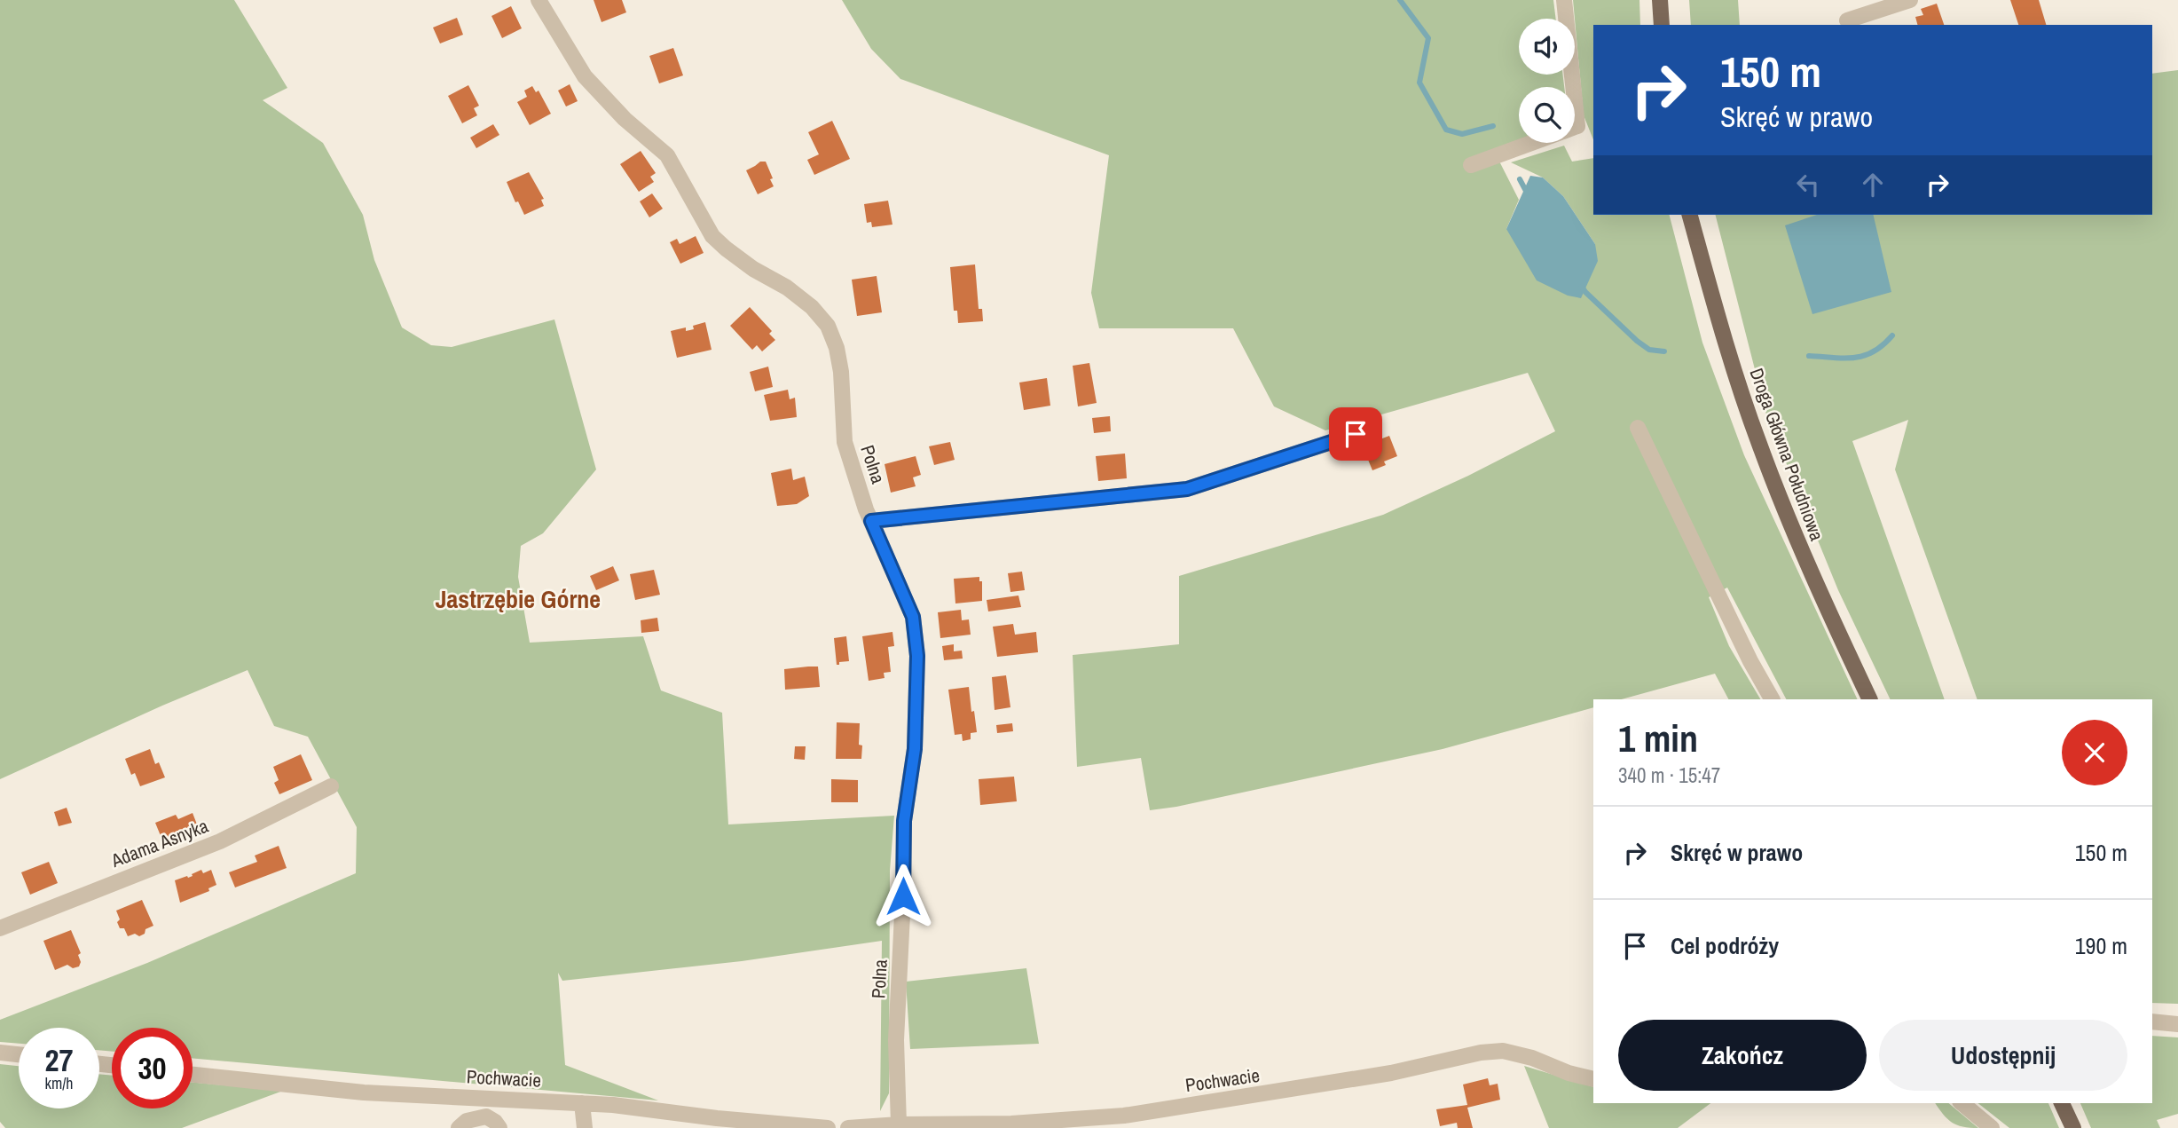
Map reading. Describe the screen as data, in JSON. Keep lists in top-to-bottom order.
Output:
{
  "streets": {
    "main road": ["Droga Główna Południowa"],
    "street": ["Polna", "Adama Asnyka", "Pochwacie"]
  },
  "crossings": [
    ["Polna", "Pochwacie"]
  ],
  "districts": ["Jastrzębie Górne"],
  "page": {
    "turn": ["150 m", "Skręć w prawo"],
    "heading": ["1 min", "340 m · 15:47"],
    "list": [
      {
        "name": "Skręć w prawo",
        "value": "150 m"
      },
      {
        "name": "Cel podróży",
        "value": "190 m"
      }
    ],
    "buttons": ["Zakończ", "Udostępnij"],
    "speed": "27 km/h",
    "limit": "30"
  }
}
